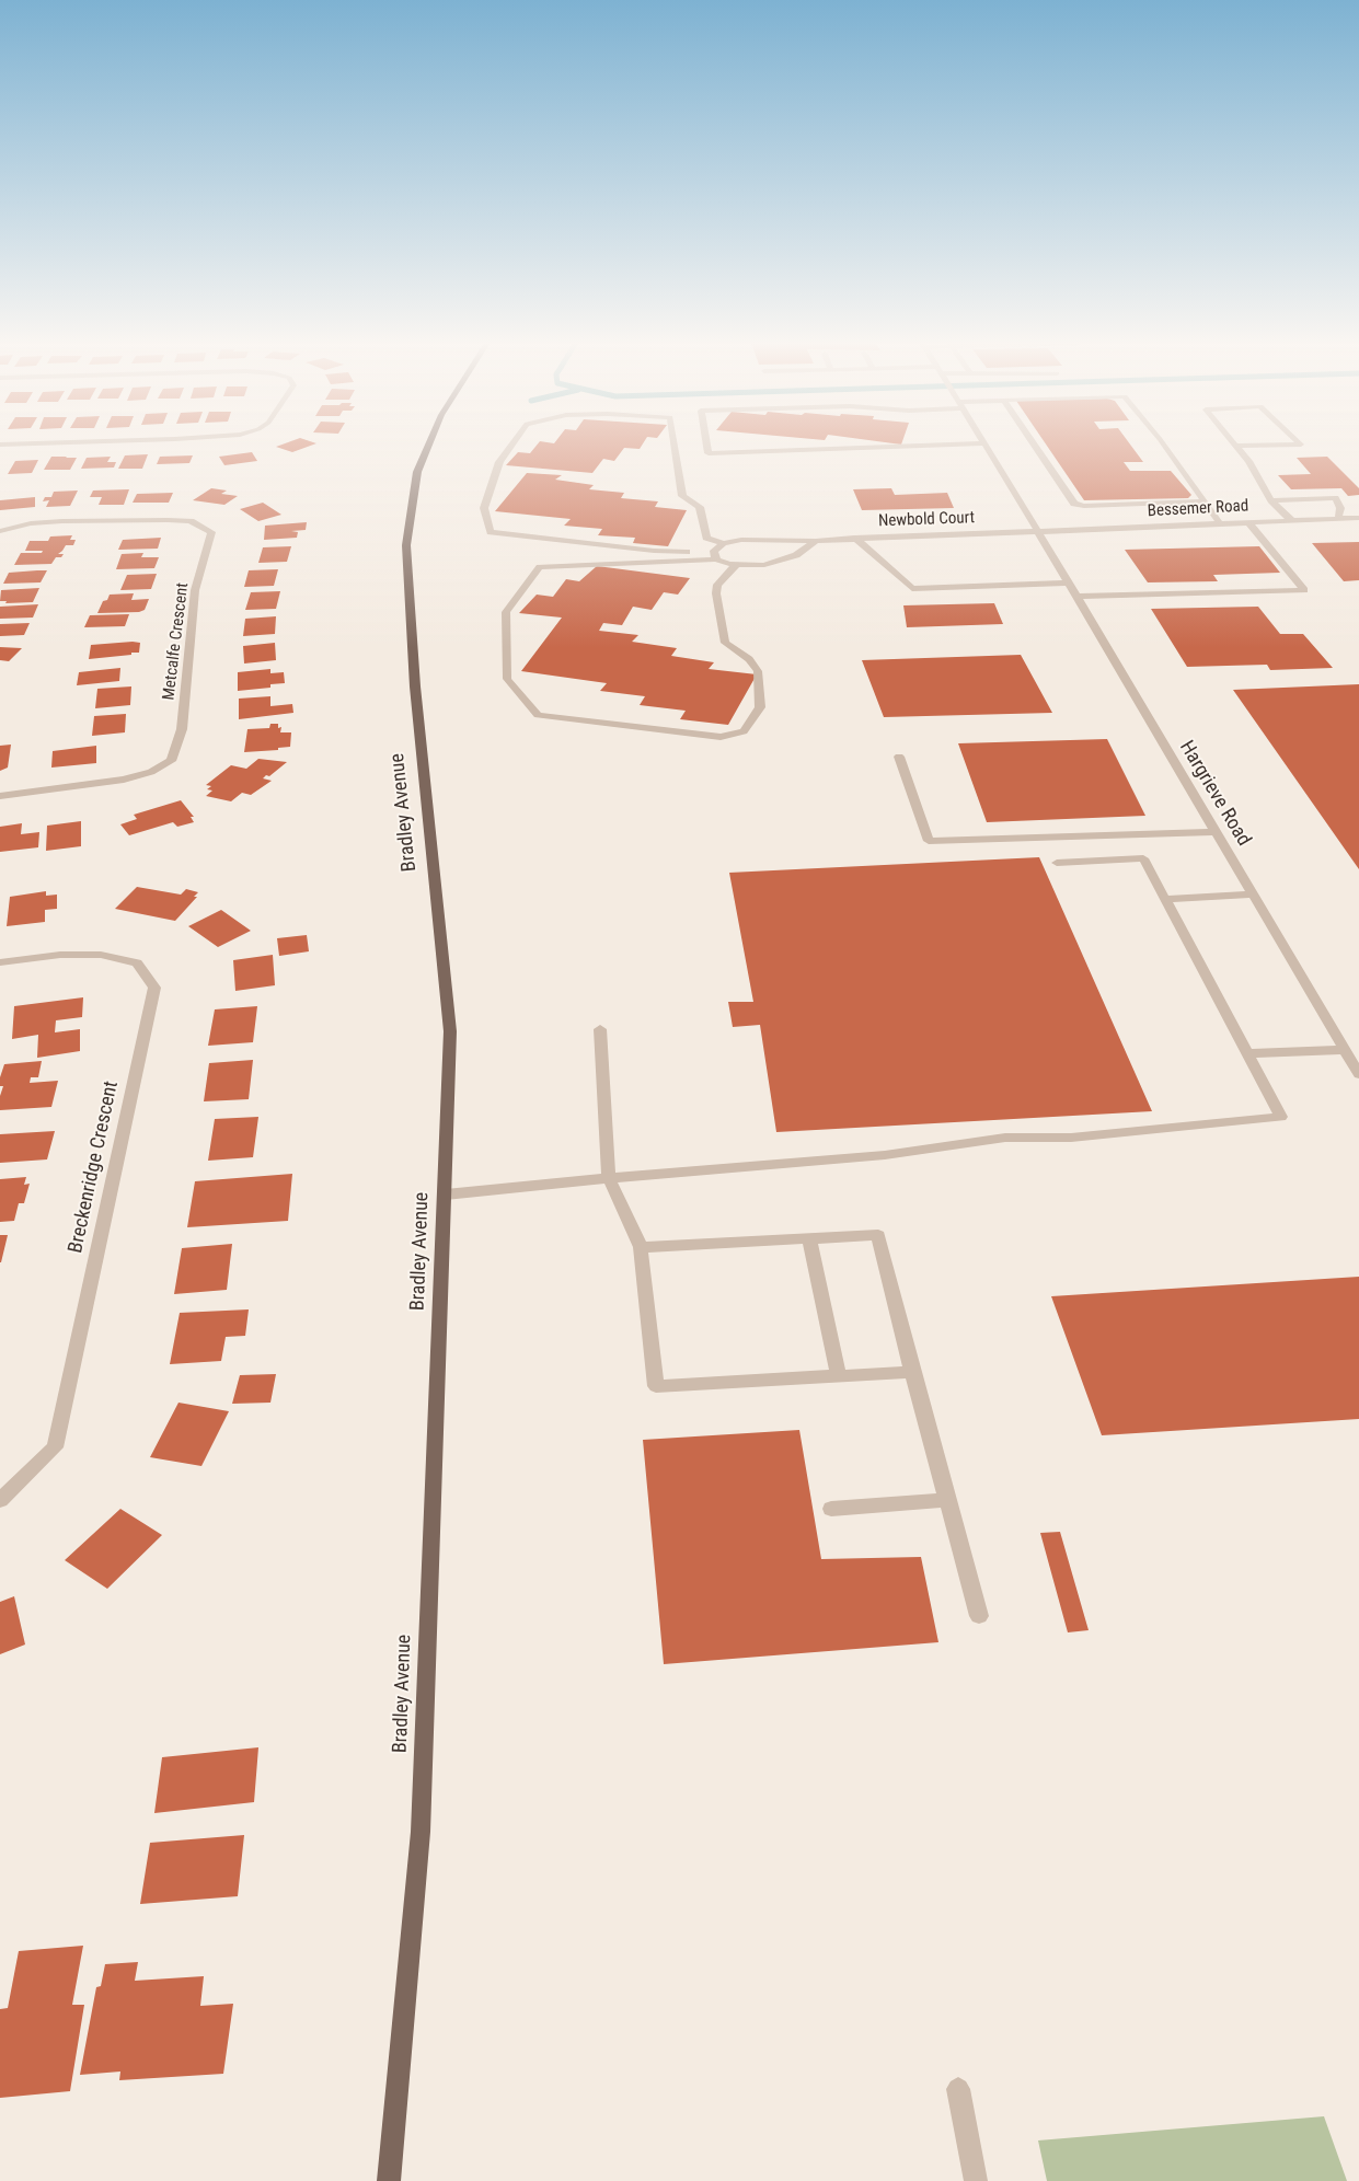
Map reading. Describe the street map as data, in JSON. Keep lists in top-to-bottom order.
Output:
{
  "streets": {
    "main road": ["Bradley Avenue"],
    "street": [
      "Bessemer Road",
      "Newbold Court",
      "Metcalfe Crescent",
      "Hargrieve Road",
      "Breckenridge Crescent"
    ]
  },
  "crossings": [
    ["Bessemer Road", "Newbold Court"],
    ["Bessemer Road", "Hargrieve Road"],
    ["Newbold Court", "Hargrieve Road"]
  ]
}
